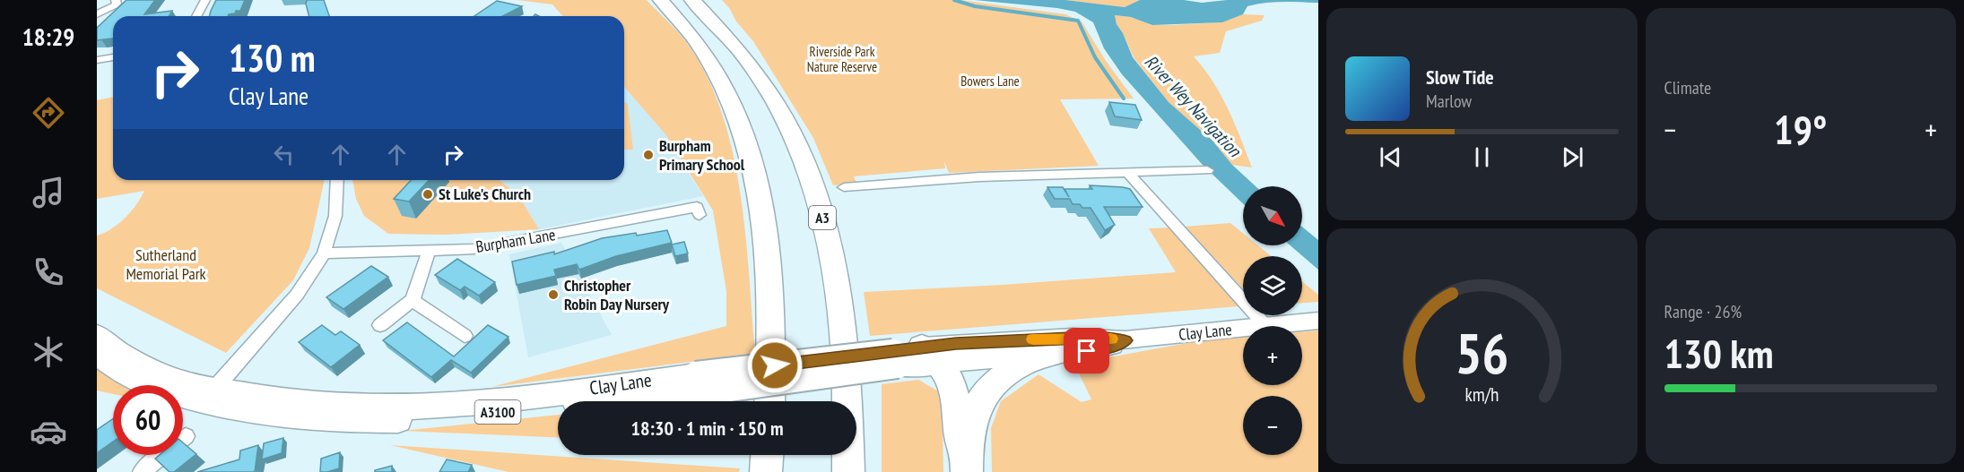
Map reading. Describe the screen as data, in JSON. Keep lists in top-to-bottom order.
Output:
{
  "streets": {
    "highway": ["A3"],
    "main road": ["Clay Lane", "A3100"],
    "street": ["Burpham Lane"]
  },
  "water": ["River Wey Navigation"],
  "parks": ["Riverside Park Nature Reserve", "Bowers Lane", "Sutherland Memorial Park"],
  "places": ["Burpham Primary School", "St Luke's Church", "Christopher Robin Day Nursery"],
  "north": "bottom right",
  "page": {
    "tabs": "18:29",
    "tile": [
      "Climate",
      ["Range · 26%", "130 km"]
    ],
    "turn": ["130 m", "Clay Lane"],
    "song": ["Slow Tide", "Marlow"],
    "heat": ["−", "19°", "+"],
    "map_buttons": ["+", "−"],
    "limit": "60",
    "trip": "18:30 · 1 min · 150 m",
    "gauge": ["56", "km/h"]
  }
}
